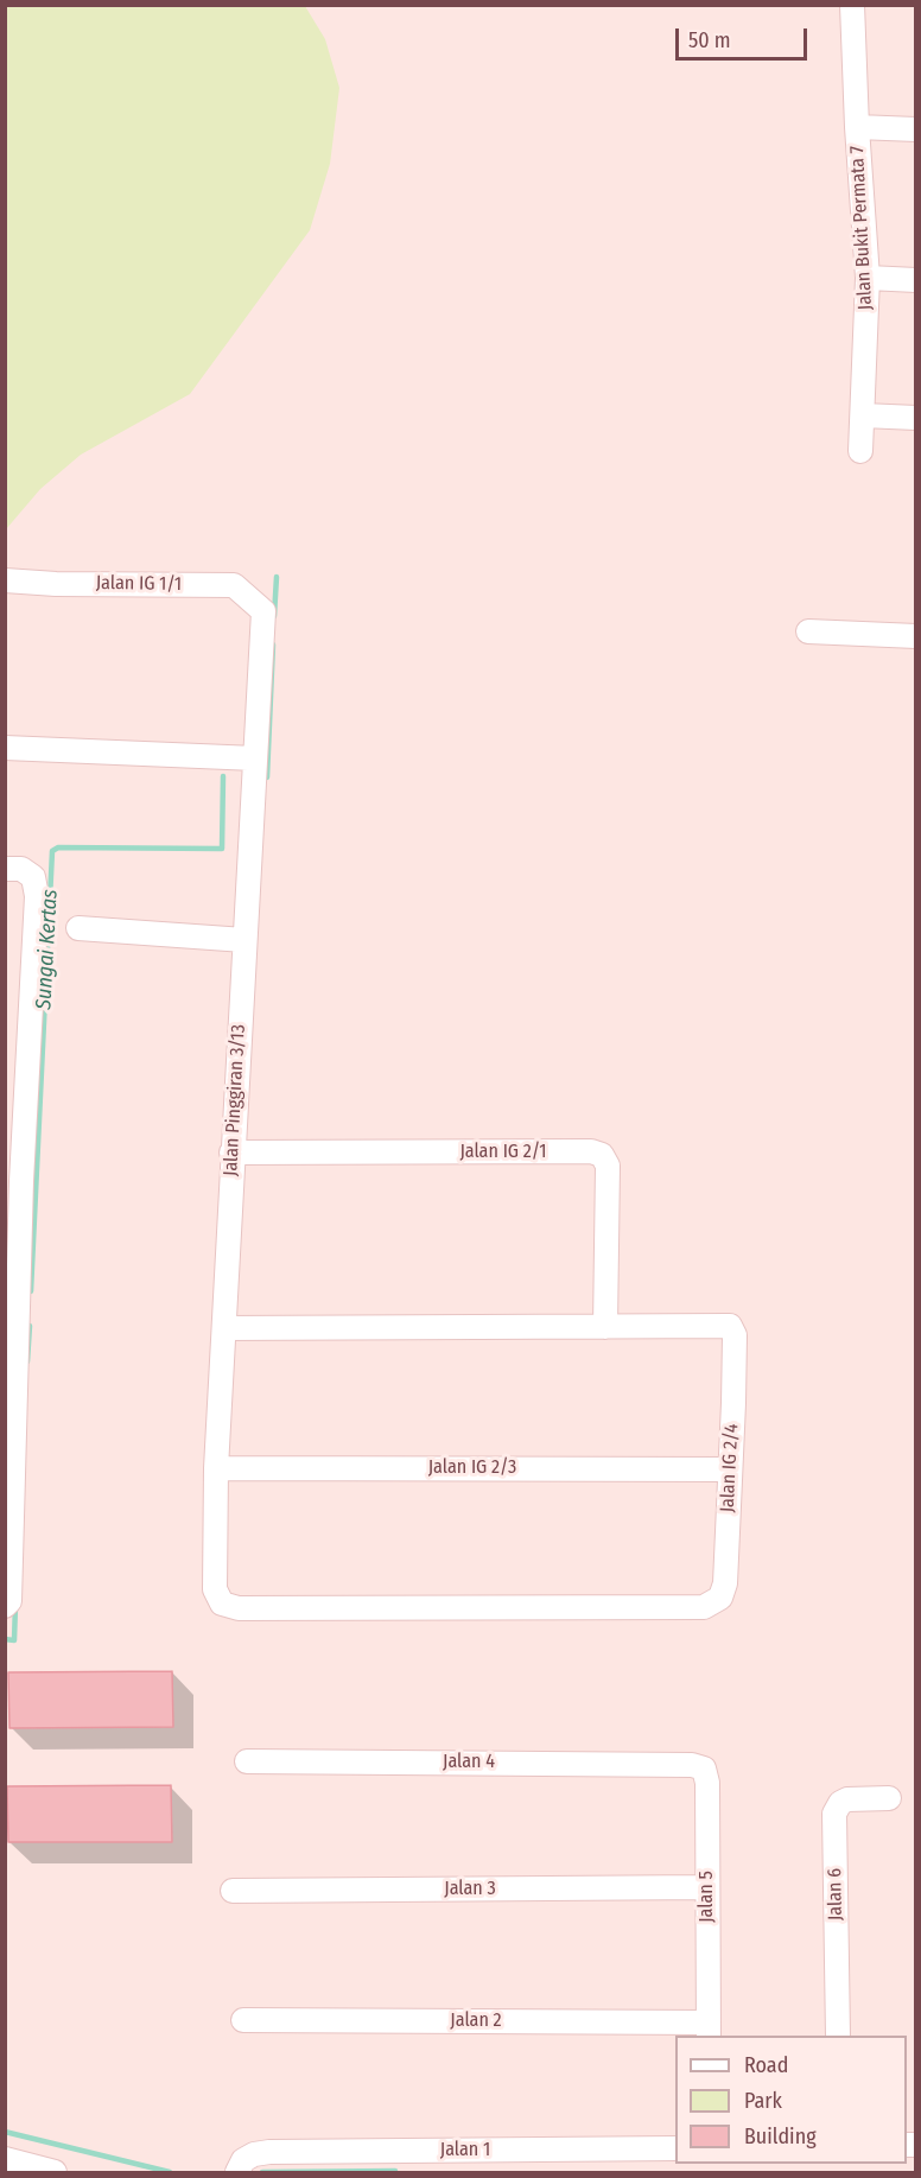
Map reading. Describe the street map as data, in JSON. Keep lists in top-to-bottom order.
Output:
{
  "streets": {
    "street": [
      "Jalan Bukit Permata 7",
      "Jalan IG 1/1",
      "Jalan Pinggiran 3/13",
      "Jalan IG 2/1",
      "Jalan IG 2/3",
      "Jalan IG 2/4",
      "Jalan 4",
      "Jalan 3",
      "Jalan 6",
      "Jalan 5",
      "Jalan 2",
      "Jalan 1"
    ]
  },
  "crossings": [
    ["Jalan IG 1/1", "Jalan Pinggiran 3/13"],
    ["Jalan Pinggiran 3/13", "Jalan IG 2/1"],
    ["Jalan Pinggiran 3/13", "Jalan IG 2/3"],
    ["Jalan Pinggiran 3/13", "Jalan IG 2/4"],
    ["Jalan IG 2/1", "Jalan IG 2/4"],
    ["Jalan IG 2/3", "Jalan IG 2/4"],
    ["Jalan 4", "Jalan 5"],
    ["Jalan 3", "Jalan 5"],
    ["Jalan 5", "Jalan 2"]
  ],
  "water": ["Sungai Kertas"],
  "legend": ["Road", "Park", "Building"],
  "scale_bar": "50 m"
}
